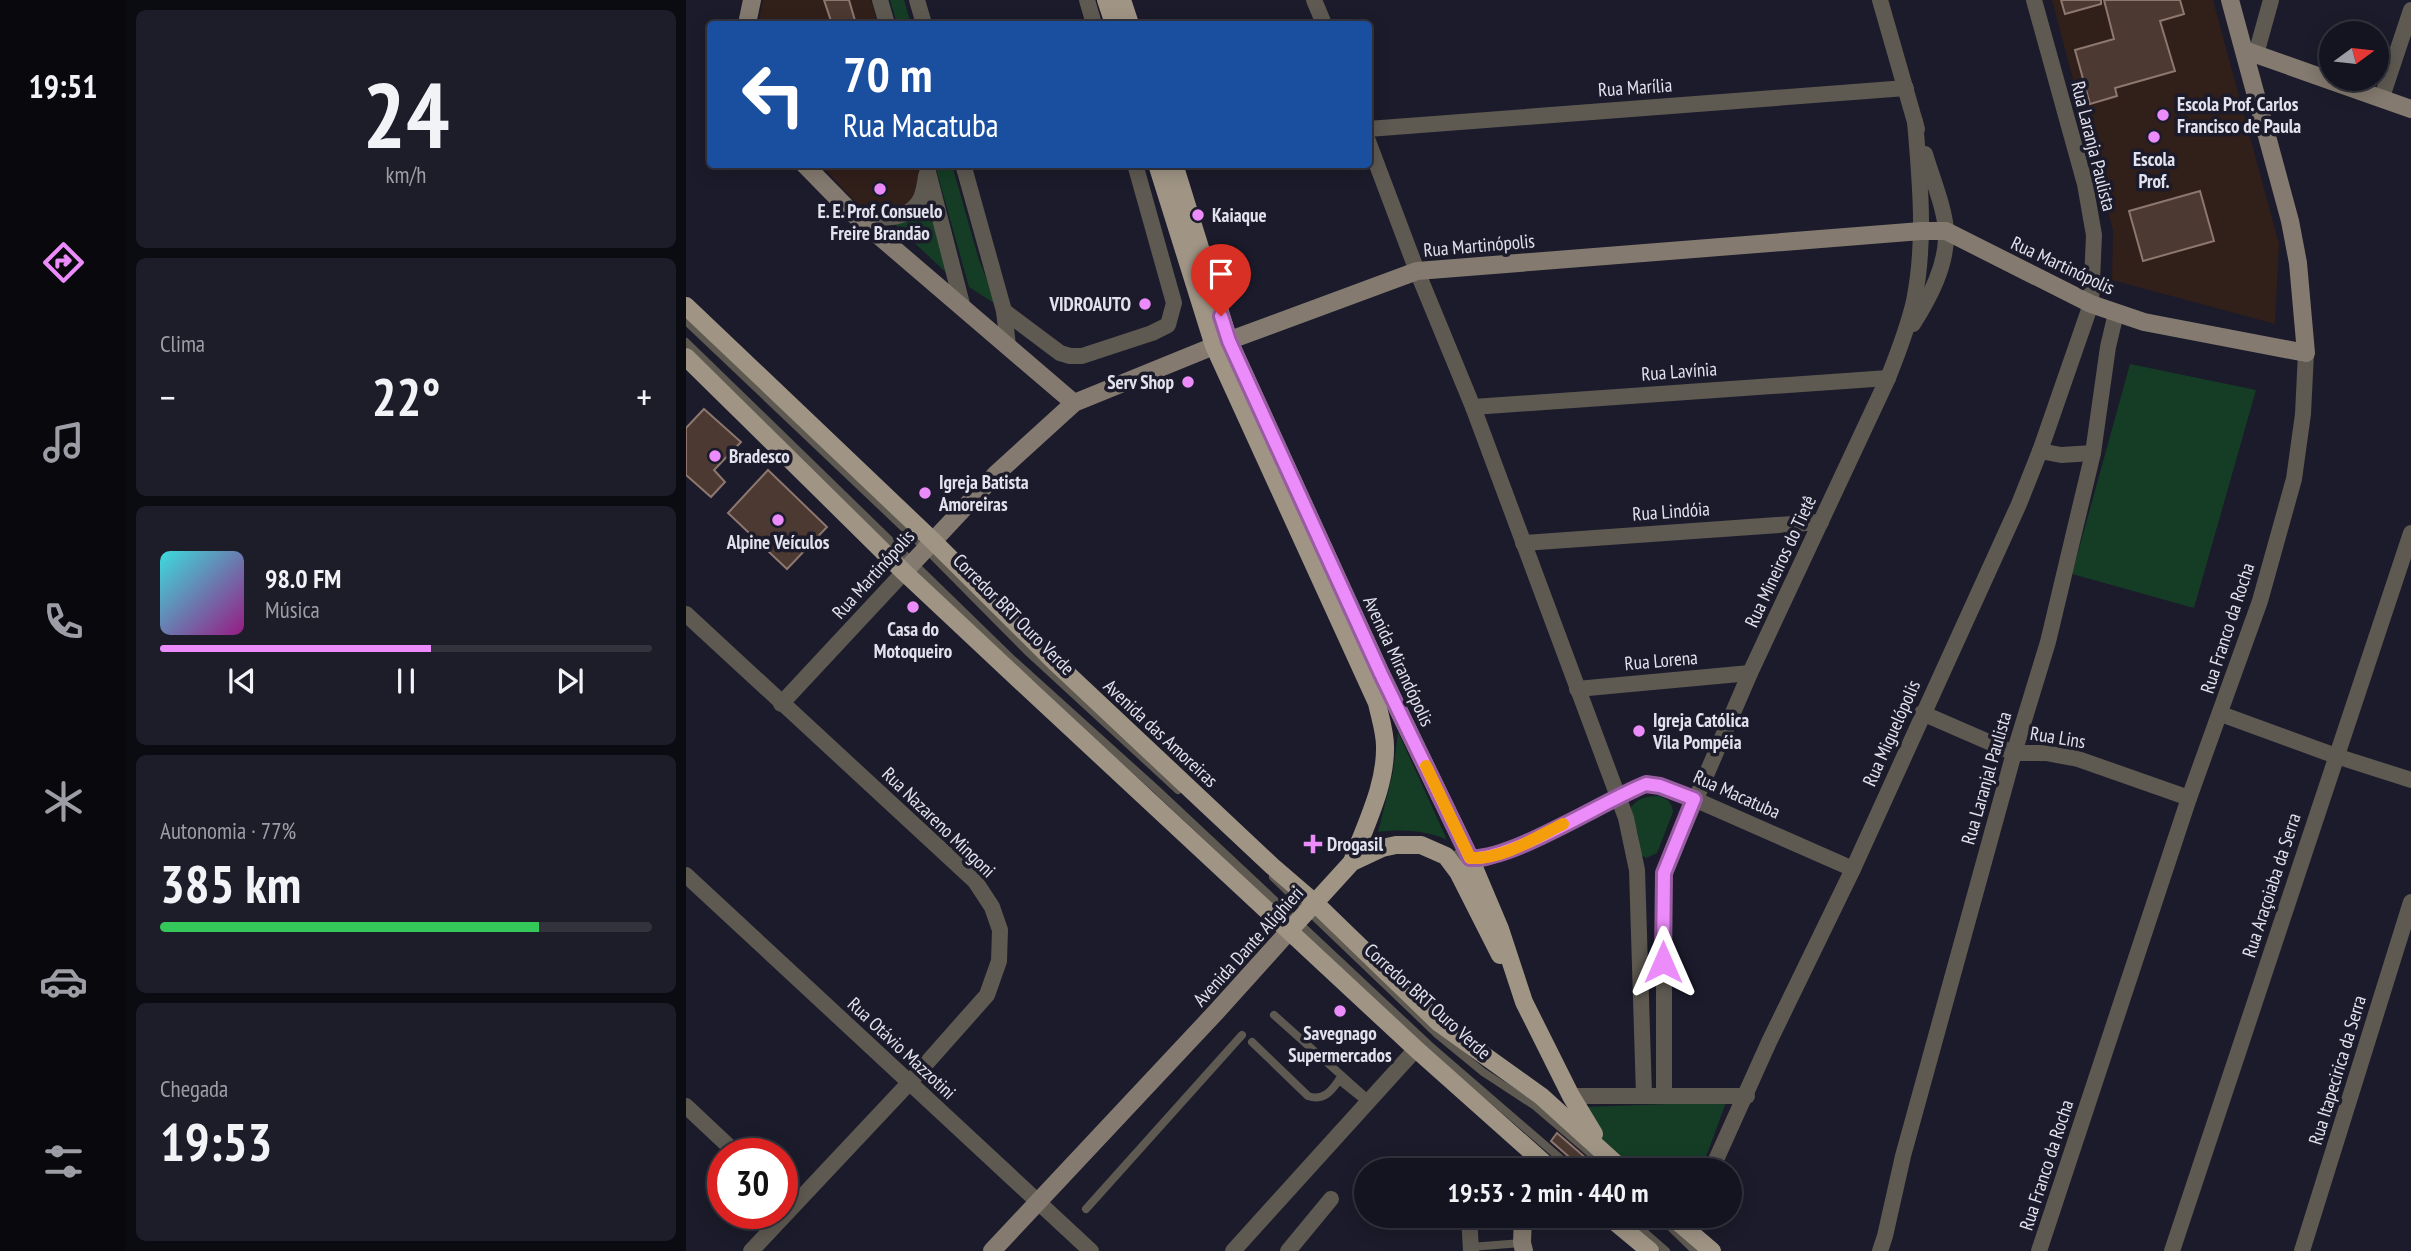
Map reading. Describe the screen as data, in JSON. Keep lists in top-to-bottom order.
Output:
{
  "streets": {
    "main road": ["Avenida Mirandópolis", "Avenida das Amoreiras", "Avenida Dante Alighieri"],
    "street": [
      "Rua Marília",
      "Rua Laranja Paulista",
      "Rua Martinópolis",
      "Rua Lavínia",
      "Rua Lindóia",
      "Rua Mineiros do Tietê",
      "Rua Franco da Rocha",
      "Rua Lorena",
      "Rua Miguelópolis",
      "Rua Lins",
      "Rua Laranjal Paulista",
      "Rua Macatuba",
      "Rua Nazareno Mingoni",
      "Rua Araçoiaba da Serra",
      "Rua Otávio Mazzotini",
      "Rua Itapecirica da Serra"
    ],
    "lane": ["Corredor BRT Ouro Verde"]
  },
  "crossings": [
    ["Rua Marília", "Rua Mineiros do Tietê"],
    ["Rua Laranja Paulista", "Rua Martinópolis"],
    ["Rua Laranja Paulista", "Rua Miguelópolis"],
    ["Rua Martinópolis", "Rua Mineiros do Tietê"],
    ["Rua Martinópolis", "Corredor BRT Ouro Verde"],
    ["Rua Martinópolis", "Rua Franco da Rocha"],
    ["Rua Martinópolis", "Avenida Mirandópolis"],
    ["Rua Martinópolis", "Avenida das Amoreiras"],
    ["Rua Martinópolis", "Rua Miguelópolis"],
    ["Rua Martinópolis", "Rua Laranjal Paulista"],
    ["Rua Martinópolis", "Rua Nazareno Mingoni"],
    ["Rua Lavínia", "Rua Mineiros do Tietê"],
    ["Rua Lindóia", "Rua Mineiros do Tietê"],
    ["Rua Mineiros do Tietê", "Rua Lorena"],
    ["Rua Mineiros do Tietê", "Rua Macatuba"],
    ["Corredor BRT Ouro Verde", "Avenida das Amoreiras"],
    ["Corredor BRT Ouro Verde", "Avenida Dante Alighieri"],
    ["Rua Franco da Rocha", "Rua Lins"],
    ["Avenida Mirandópolis", "Rua Macatuba"],
    ["Avenida Mirandópolis", "Avenida Dante Alighieri"],
    ["Avenida das Amoreiras", "Avenida Dante Alighieri"],
    ["Rua Miguelópolis", "Rua Lins"],
    ["Rua Miguelópolis", "Rua Macatuba"],
    ["Rua Lins", "Rua Laranjal Paulista"],
    ["Rua Macatuba", "Avenida Dante Alighieri"],
    ["Rua Nazareno Mingoni", "Rua Otávio Mazzotini"],
    ["Avenida Dante Alighieri", "Rua Otávio Mazzotini"]
  ],
  "places": {
    "other": [
      "Escola Prof. Carlos Francisco de Paula",
      "Escola Prof.",
      "E. E. Prof. Consuelo Freire Brandão",
      "Kaiaque",
      "VIDROAUTO",
      "Serv Shop",
      "Bradesco",
      "Igreja Batista Amoreiras",
      "Alpine Veículos",
      "Casa do Motoqueiro",
      "Igreja Católica Vila Pompéia",
      "Savegnago Supermercados"
    ],
    "health": ["Drogasil"]
  },
  "north": "right",
  "page": {
    "tabs": "19:51",
    "tile": [
      ["24", "km/h"],
      "Clima",
      ["Autonomia · 77%", "385 km"],
      ["Chegada", "19:53"]
    ],
    "turn": ["70 m", "Rua Macatuba"],
    "heat": ["−", "22°", "+"],
    "song": ["98.0 FM", "Música"],
    "limit": "30",
    "trip": "19:53 · 2 min · 440 m"
  }
}
